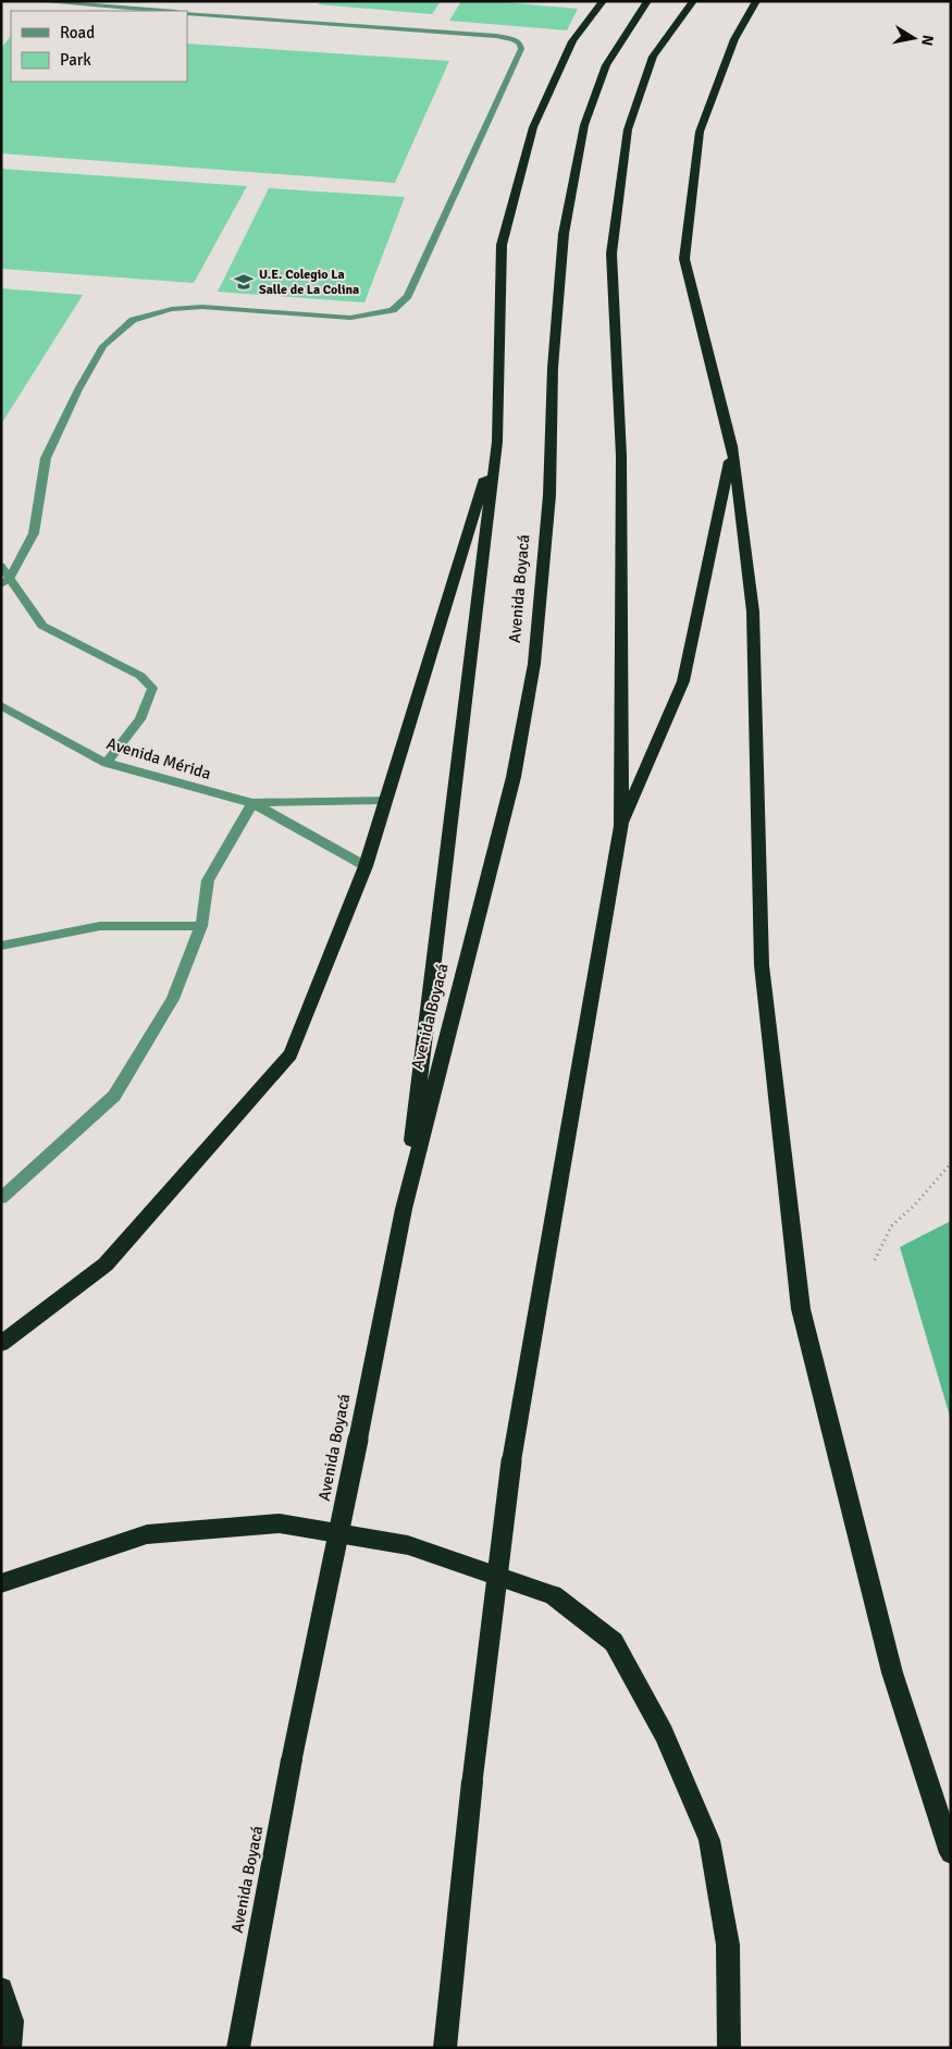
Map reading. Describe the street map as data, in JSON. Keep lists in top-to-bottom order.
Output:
{
  "streets": {
    "highway": ["Avenida Boyacá"],
    "street": ["Avenida Mérida"]
  },
  "places": {
    "school or university": ["U.E. Colegio La Salle de La Colina"]
  },
  "legend": ["Road", "Park"],
  "north": "right"
}
